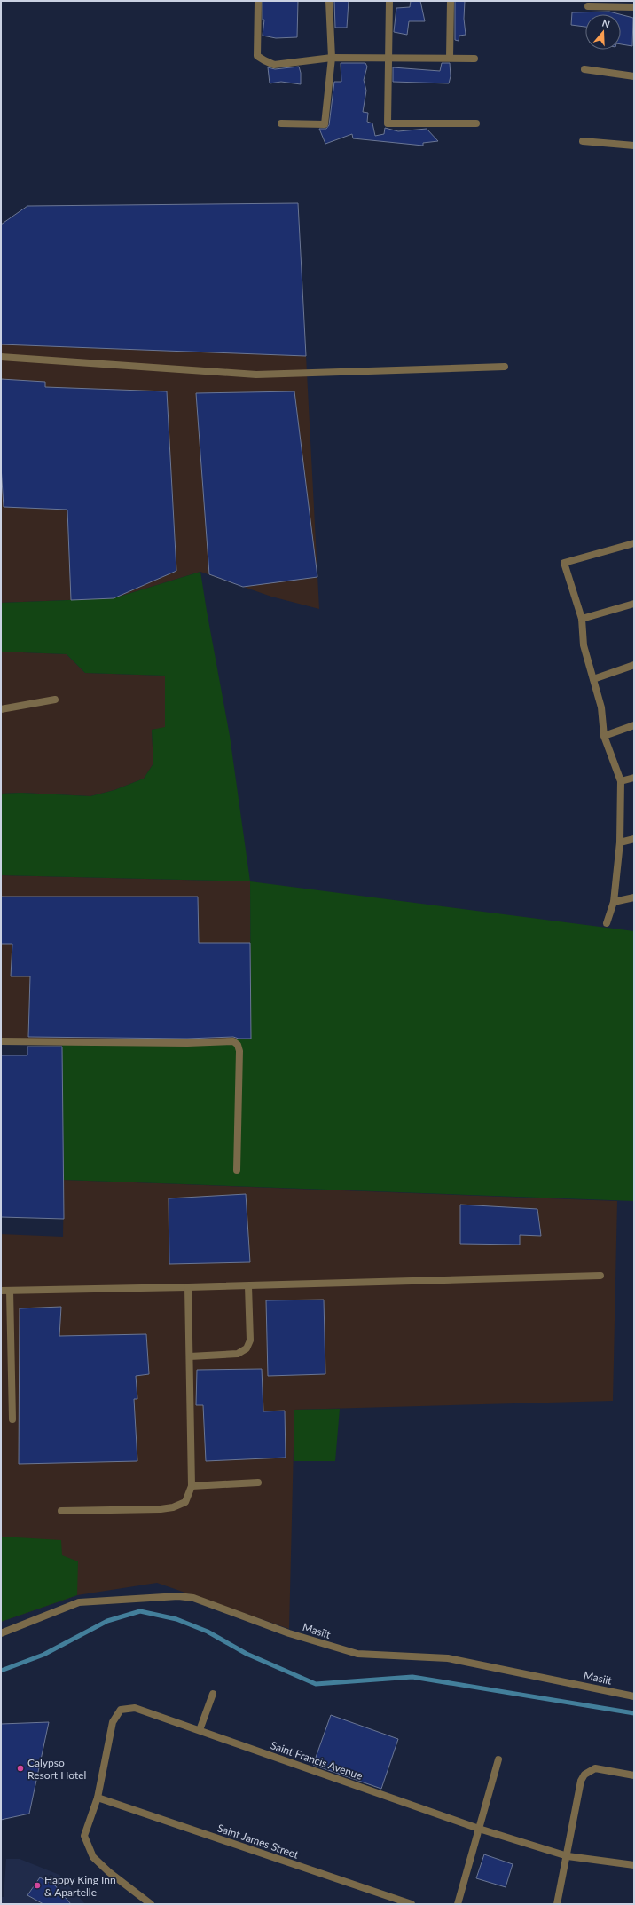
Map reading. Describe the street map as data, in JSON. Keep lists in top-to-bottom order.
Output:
{
  "streets": {
    "street": ["Masiit", "Saint Francis Avenue", "Saint James Street"]
  },
  "crossings": [
    ["Saint Francis Avenue", "Saint James Street"]
  ],
  "places": ["Calypso Resort Hotel", "Happy King Inn & Apartelle"],
  "north": "top"
}
